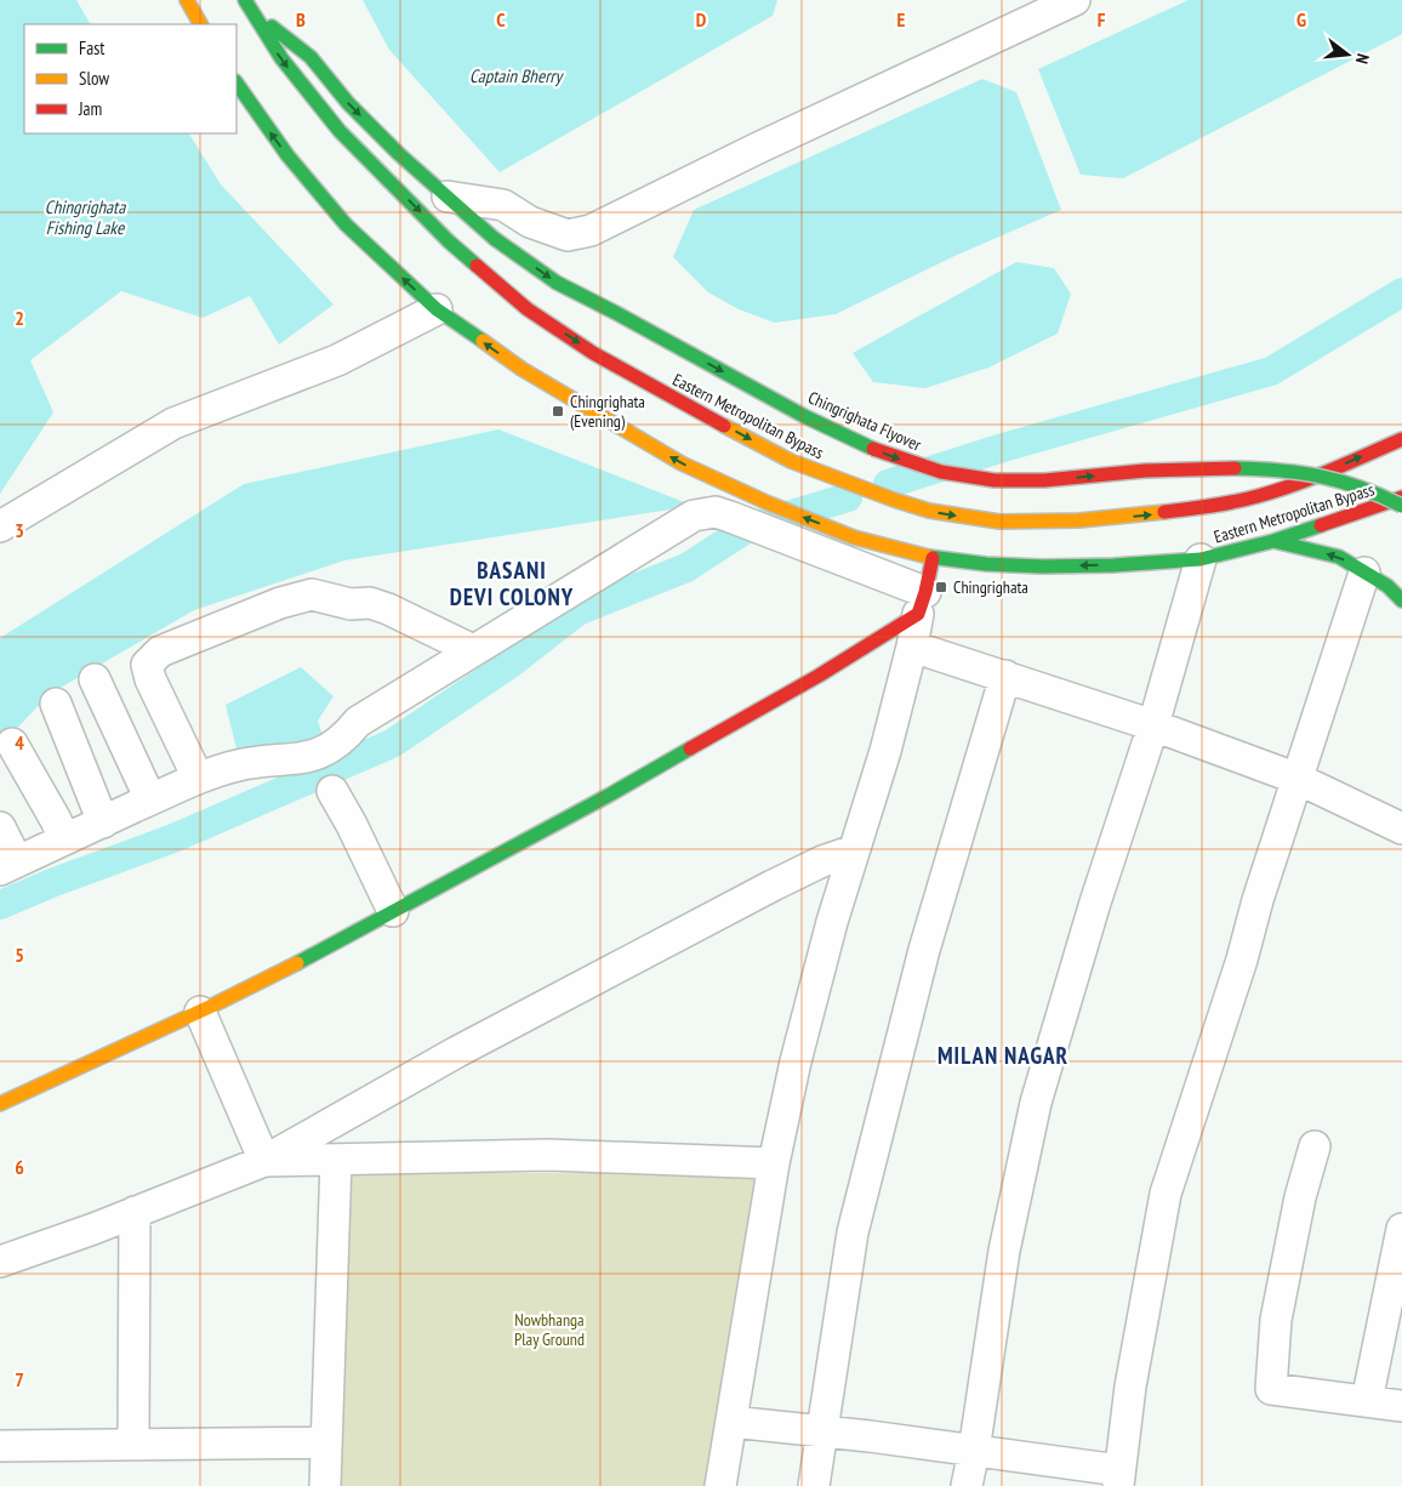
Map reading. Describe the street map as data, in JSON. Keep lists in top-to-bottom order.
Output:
{
  "streets": {
    "main road": ["Eastern Metropolitan Bypass", "Chingrighata Flyover"]
  },
  "crossings": [
    ["Eastern Metropolitan Bypass", "Chingrighata Flyover"]
  ],
  "one_way": ["Chingrighata Flyover"],
  "districts": ["BASANI DEVI COLONY", "MILAN NAGAR"],
  "water": ["Captain Bherry", "Chingrighata Fishing Lake"],
  "parks": ["Nowbhanga Play Ground"],
  "places": {
    "transit": ["Chingrighata (Evening)", "Chingrighata"]
  },
  "legend": ["Fast", "Slow", "Jam"],
  "north": "right",
  "grid": {
    "columns": [
      "B",
      "C",
      "D",
      "E",
      "F",
      "G"
    ],
    "rows": [
      "2",
      "3",
      "4",
      "5",
      "6",
      "7"
    ]
  }
}
